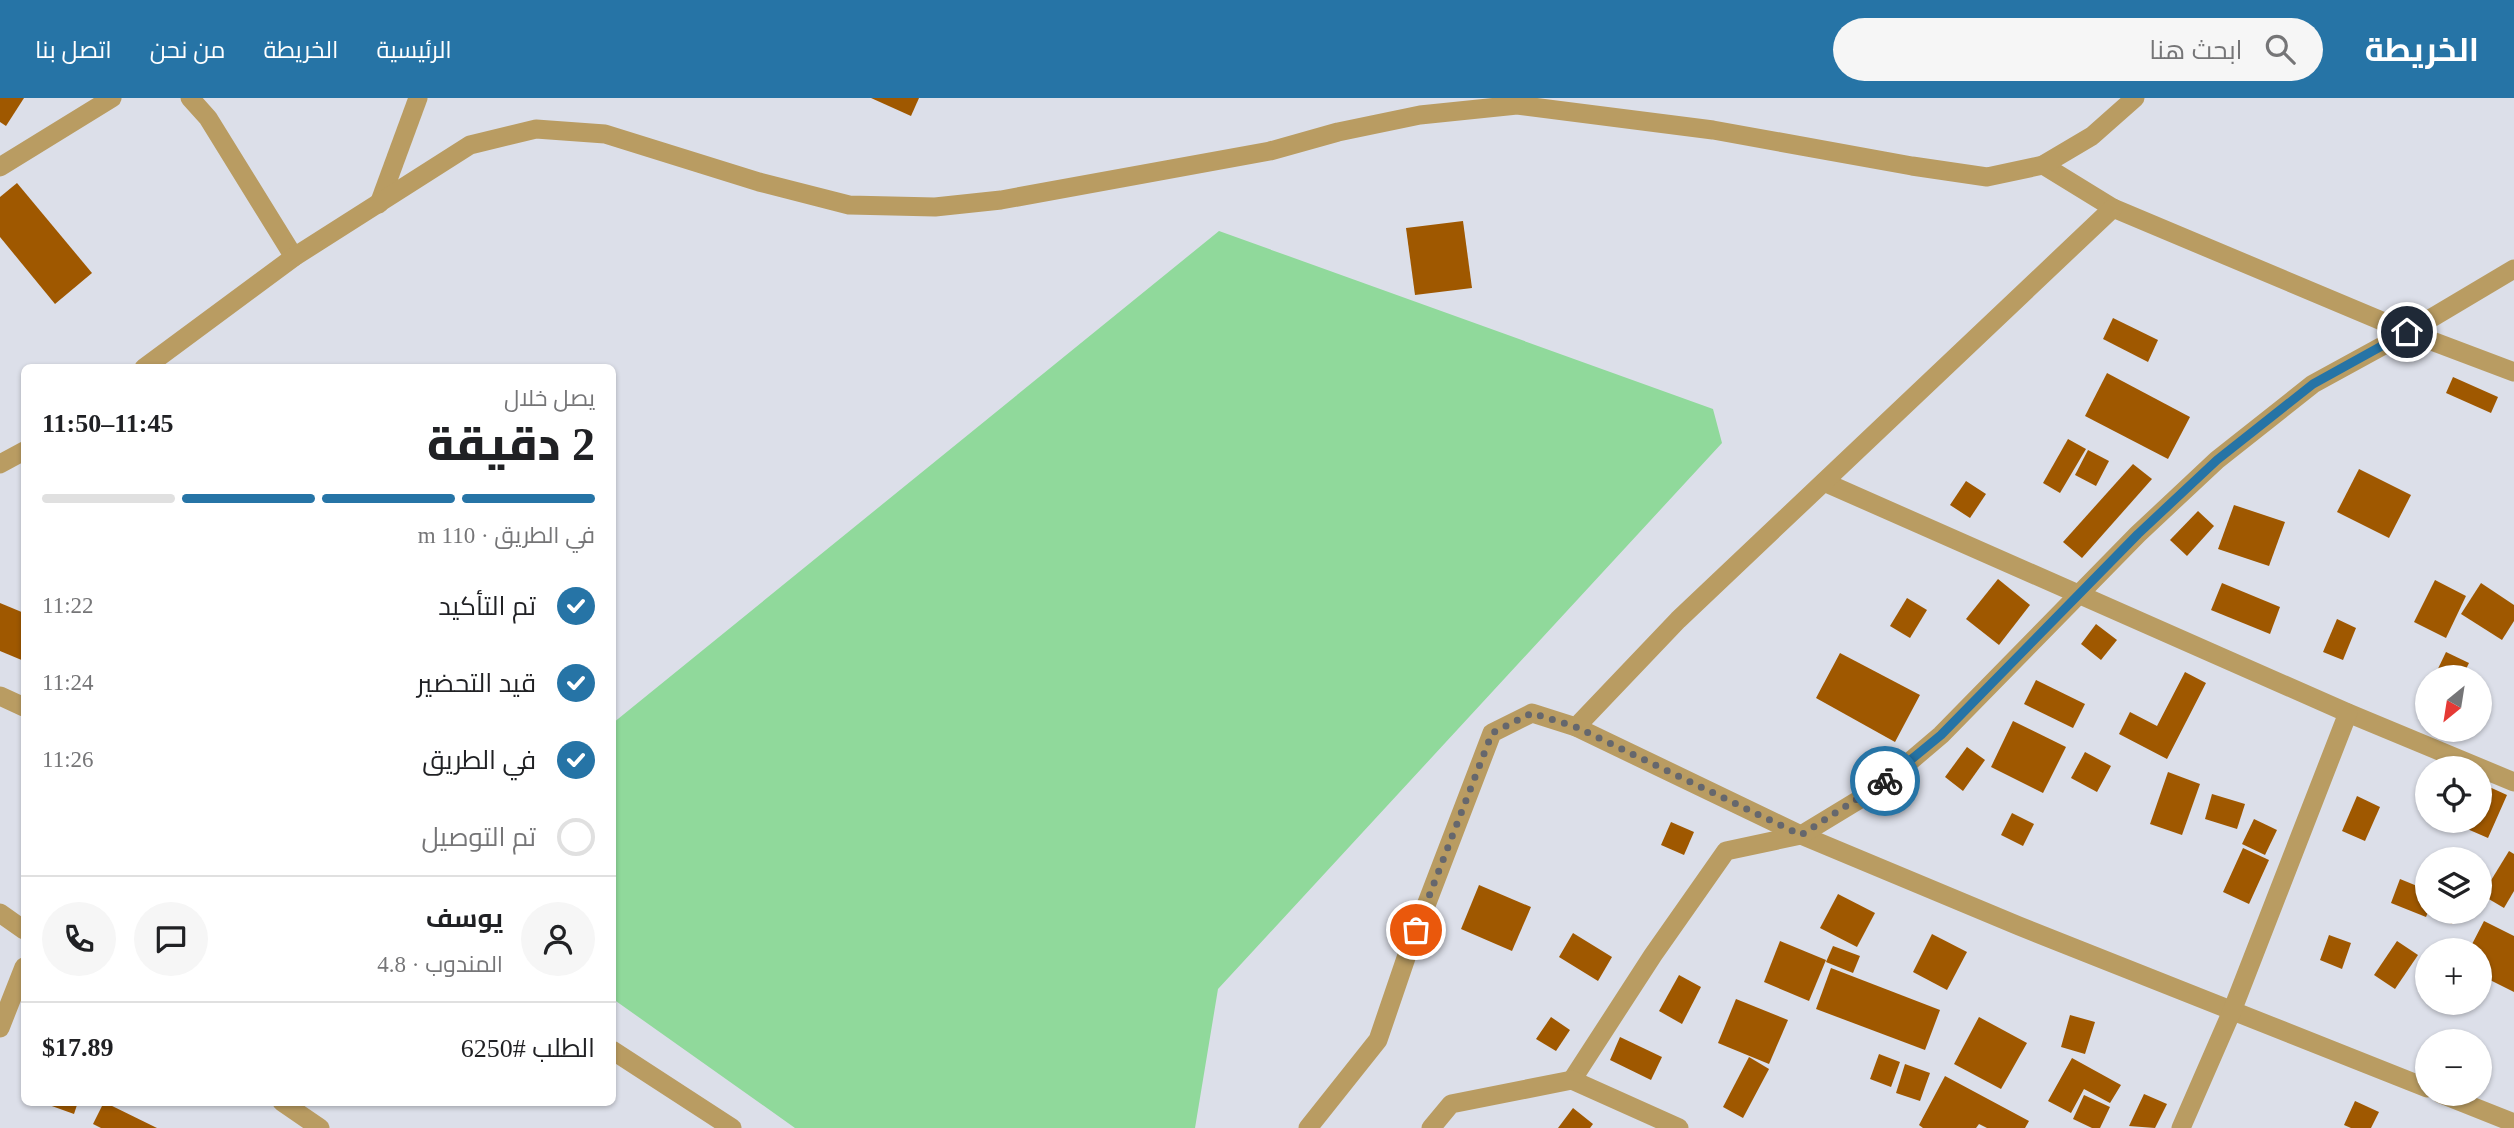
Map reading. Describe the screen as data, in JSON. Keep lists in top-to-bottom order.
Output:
{
  "north": "bottom left",
  "page": {
    "header": "الخريطة",
    "search": "ابحث هنا",
    "nav": [
      "الرئيسية",
      "الخريطة",
      "من نحن",
      "اتصل بنا"
    ],
    "heading": ["2 دقيقة", "يصل خلال", "11:45–11:50"],
    "panel": [
      "يوسف",
      "المندوب · 4.8",
      "الطلب #6250",
      "$17.89"
    ],
    "bar": "في الطريق · 110 m",
    "list": [
      ["تم التأكيد", "11:22"],
      ["قيد التحضير", "11:24"],
      ["في الطريق", "11:26"],
      "تم التوصيل"
    ],
    "map_buttons": ["+", "−"]
  }
}
